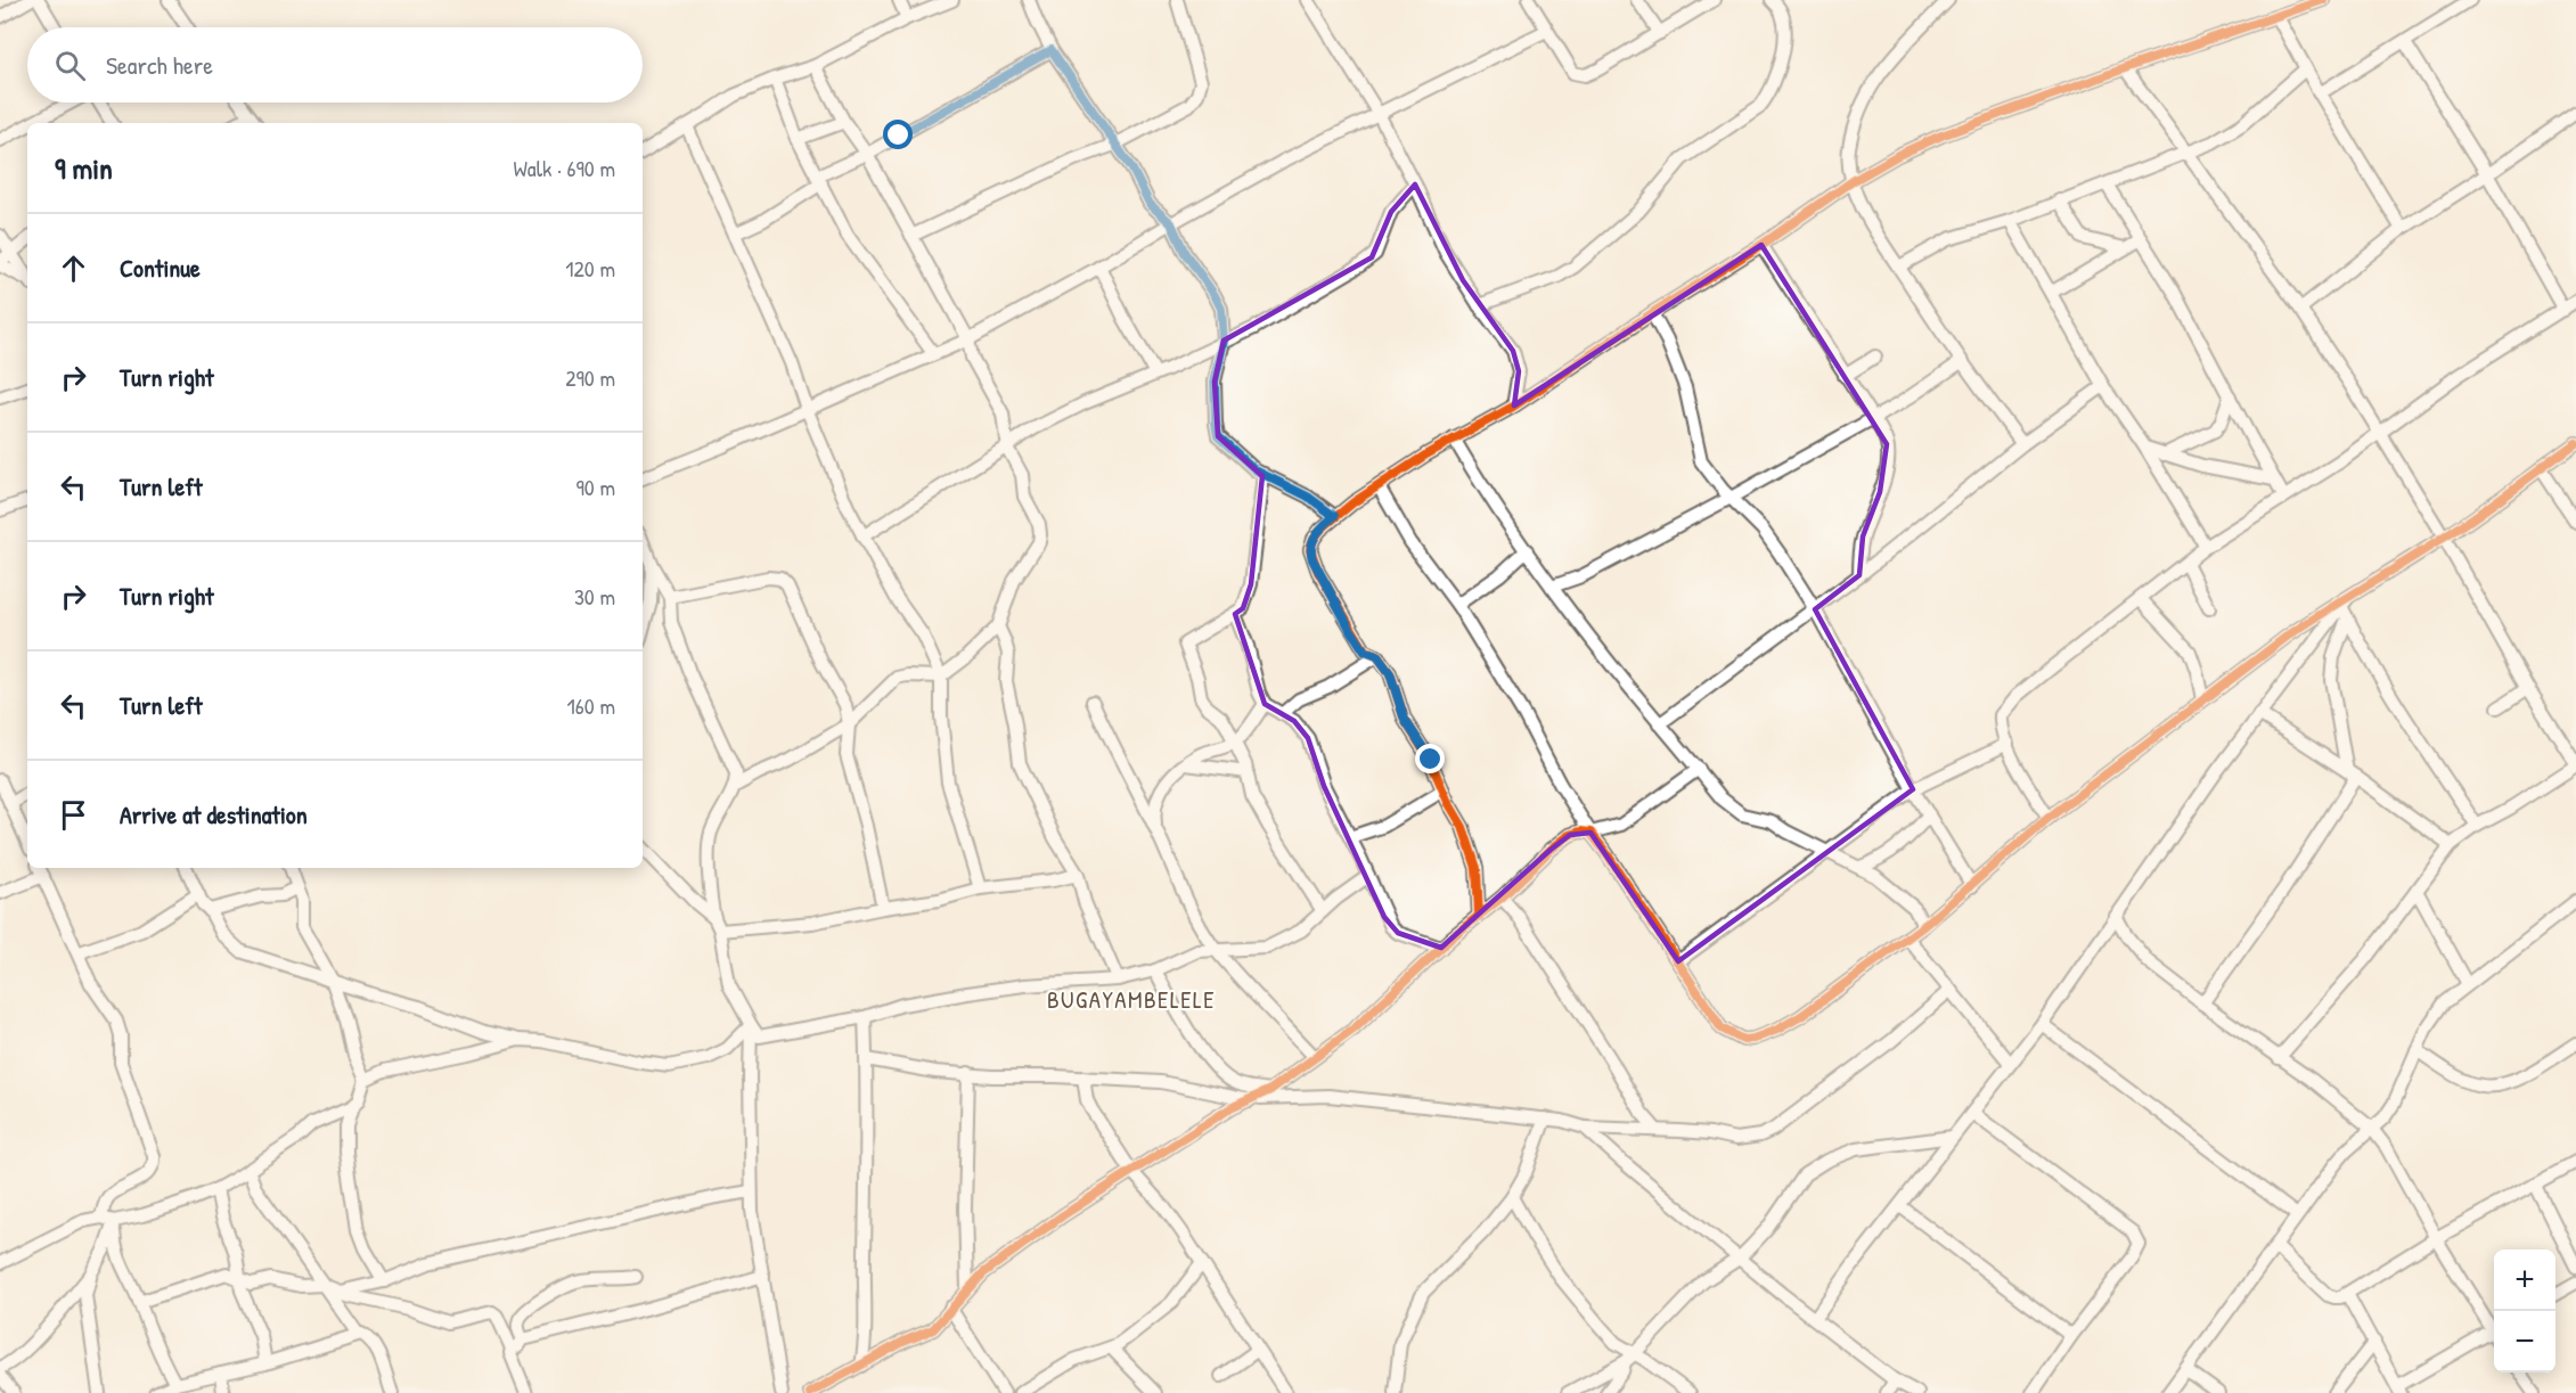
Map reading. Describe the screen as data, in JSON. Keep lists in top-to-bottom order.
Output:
{
  "districts": ["BUGAYAMBELELE"],
  "page": {
    "search": "Search here",
    "heading": ["9 min", "Walk · 690 m"],
    "list": [
      ["Continue", "120 m"],
      ["Turn right", "290 m"],
      ["Turn left", "90 m"],
      ["Turn right", "30 m"],
      ["Turn left", "160 m"],
      "Arrive at destination"
    ],
    "map_buttons": ["+", "−"]
  }
}
